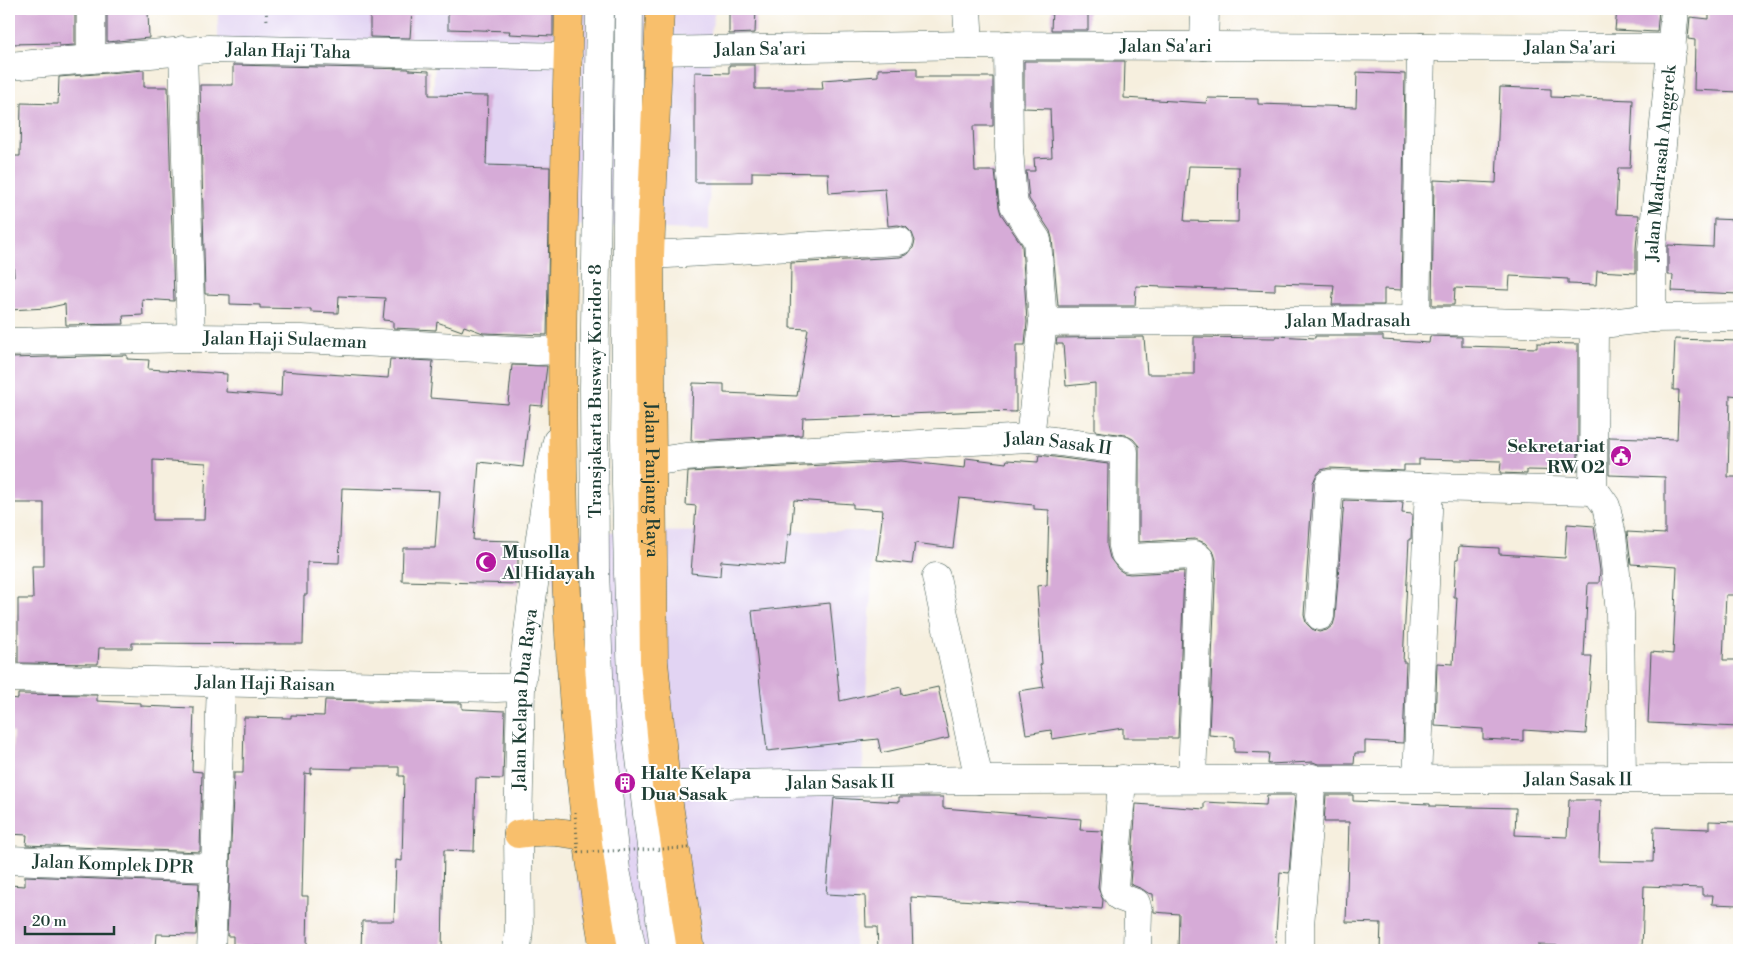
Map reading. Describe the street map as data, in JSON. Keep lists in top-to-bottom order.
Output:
{
  "streets": {
    "main road": ["Jalan Panjang Raya"],
    "street": [
      "Jalan Sa'ari",
      "Jalan Haji Taha",
      "Jalan Madrasah Anggrek",
      "Jalan Madrasah",
      "Jalan Haji Sulaeman",
      "Transjakarta Busway Koridor 8",
      "Jalan Sasak II",
      "Jalan Haji Raisan",
      "Jalan Kelapa Dua Raya",
      "Jalan Komplek DPR"
    ]
  },
  "crossings": [
    ["Jalan Sa'ari", "Jalan Madrasah Anggrek"],
    ["Jalan Sa'ari", "Jalan Panjang Raya"],
    ["Jalan Madrasah Anggrek", "Jalan Madrasah"],
    ["Jalan Sasak II", "Jalan Panjang Raya"],
    ["Jalan Haji Raisan", "Jalan Kelapa Dua Raya"],
    ["Jalan Haji Raisan", "Jalan Komplek DPR"]
  ],
  "places": {
    "public building": ["Sekretariat RW 02"],
    "mosque": ["Musolla Al Hidayah"],
    "building": ["Halte Kelapa Dua Sasak"]
  },
  "scale_bar": "20 m"
}
